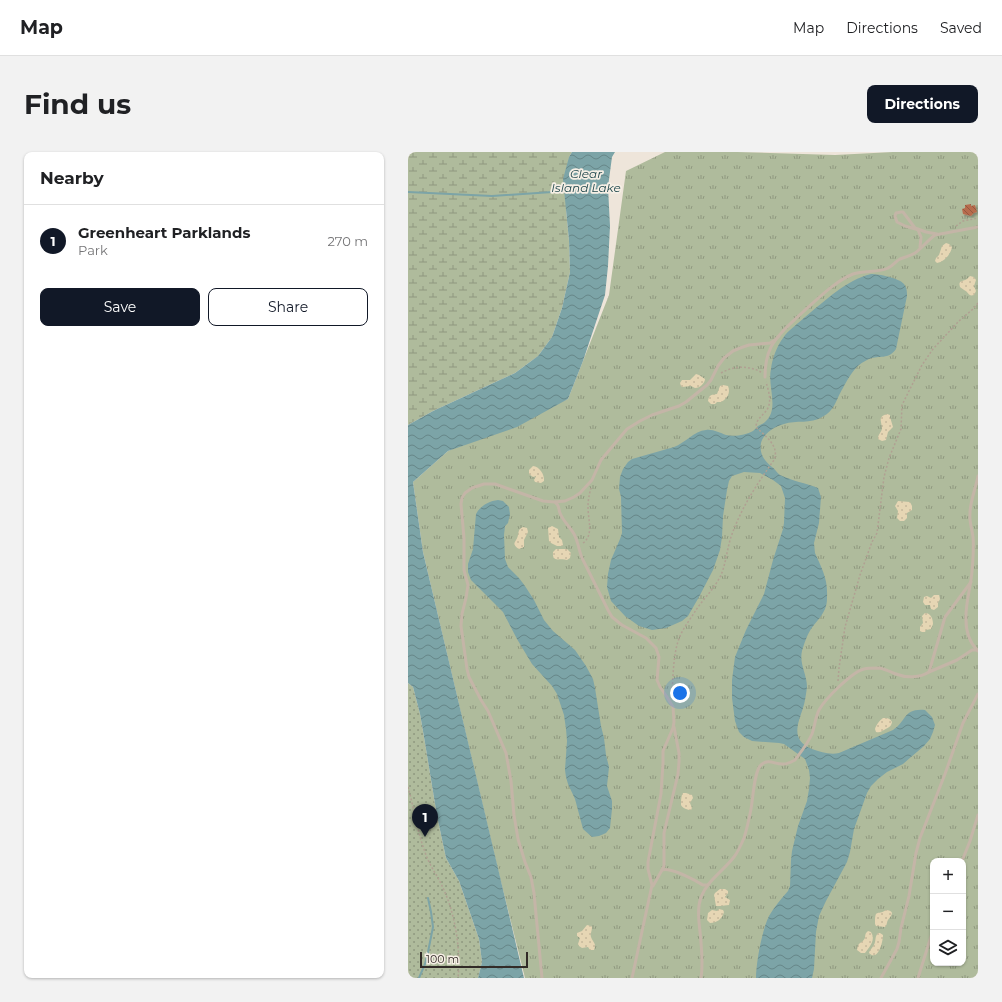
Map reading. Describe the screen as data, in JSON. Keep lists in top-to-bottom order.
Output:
{
  "water": ["Clear Island Lake"],
  "scale_bar": "100 m",
  "page": {
    "header": "Map",
    "nav": ["Map", "Directions", "Saved"],
    "buttons": [
      "Directions",
      ["Save", "Share"]
    ],
    "title": "Find us",
    "heading": "Nearby",
    "list": [
      {
        "mark": "1",
        "name": "Greenheart Parklands",
        "note": "Park",
        "value": "270 m"
      }
    ],
    "pins": "1",
    "map_buttons": ["+", "−"],
    "scale": "100 m"
  }
}
